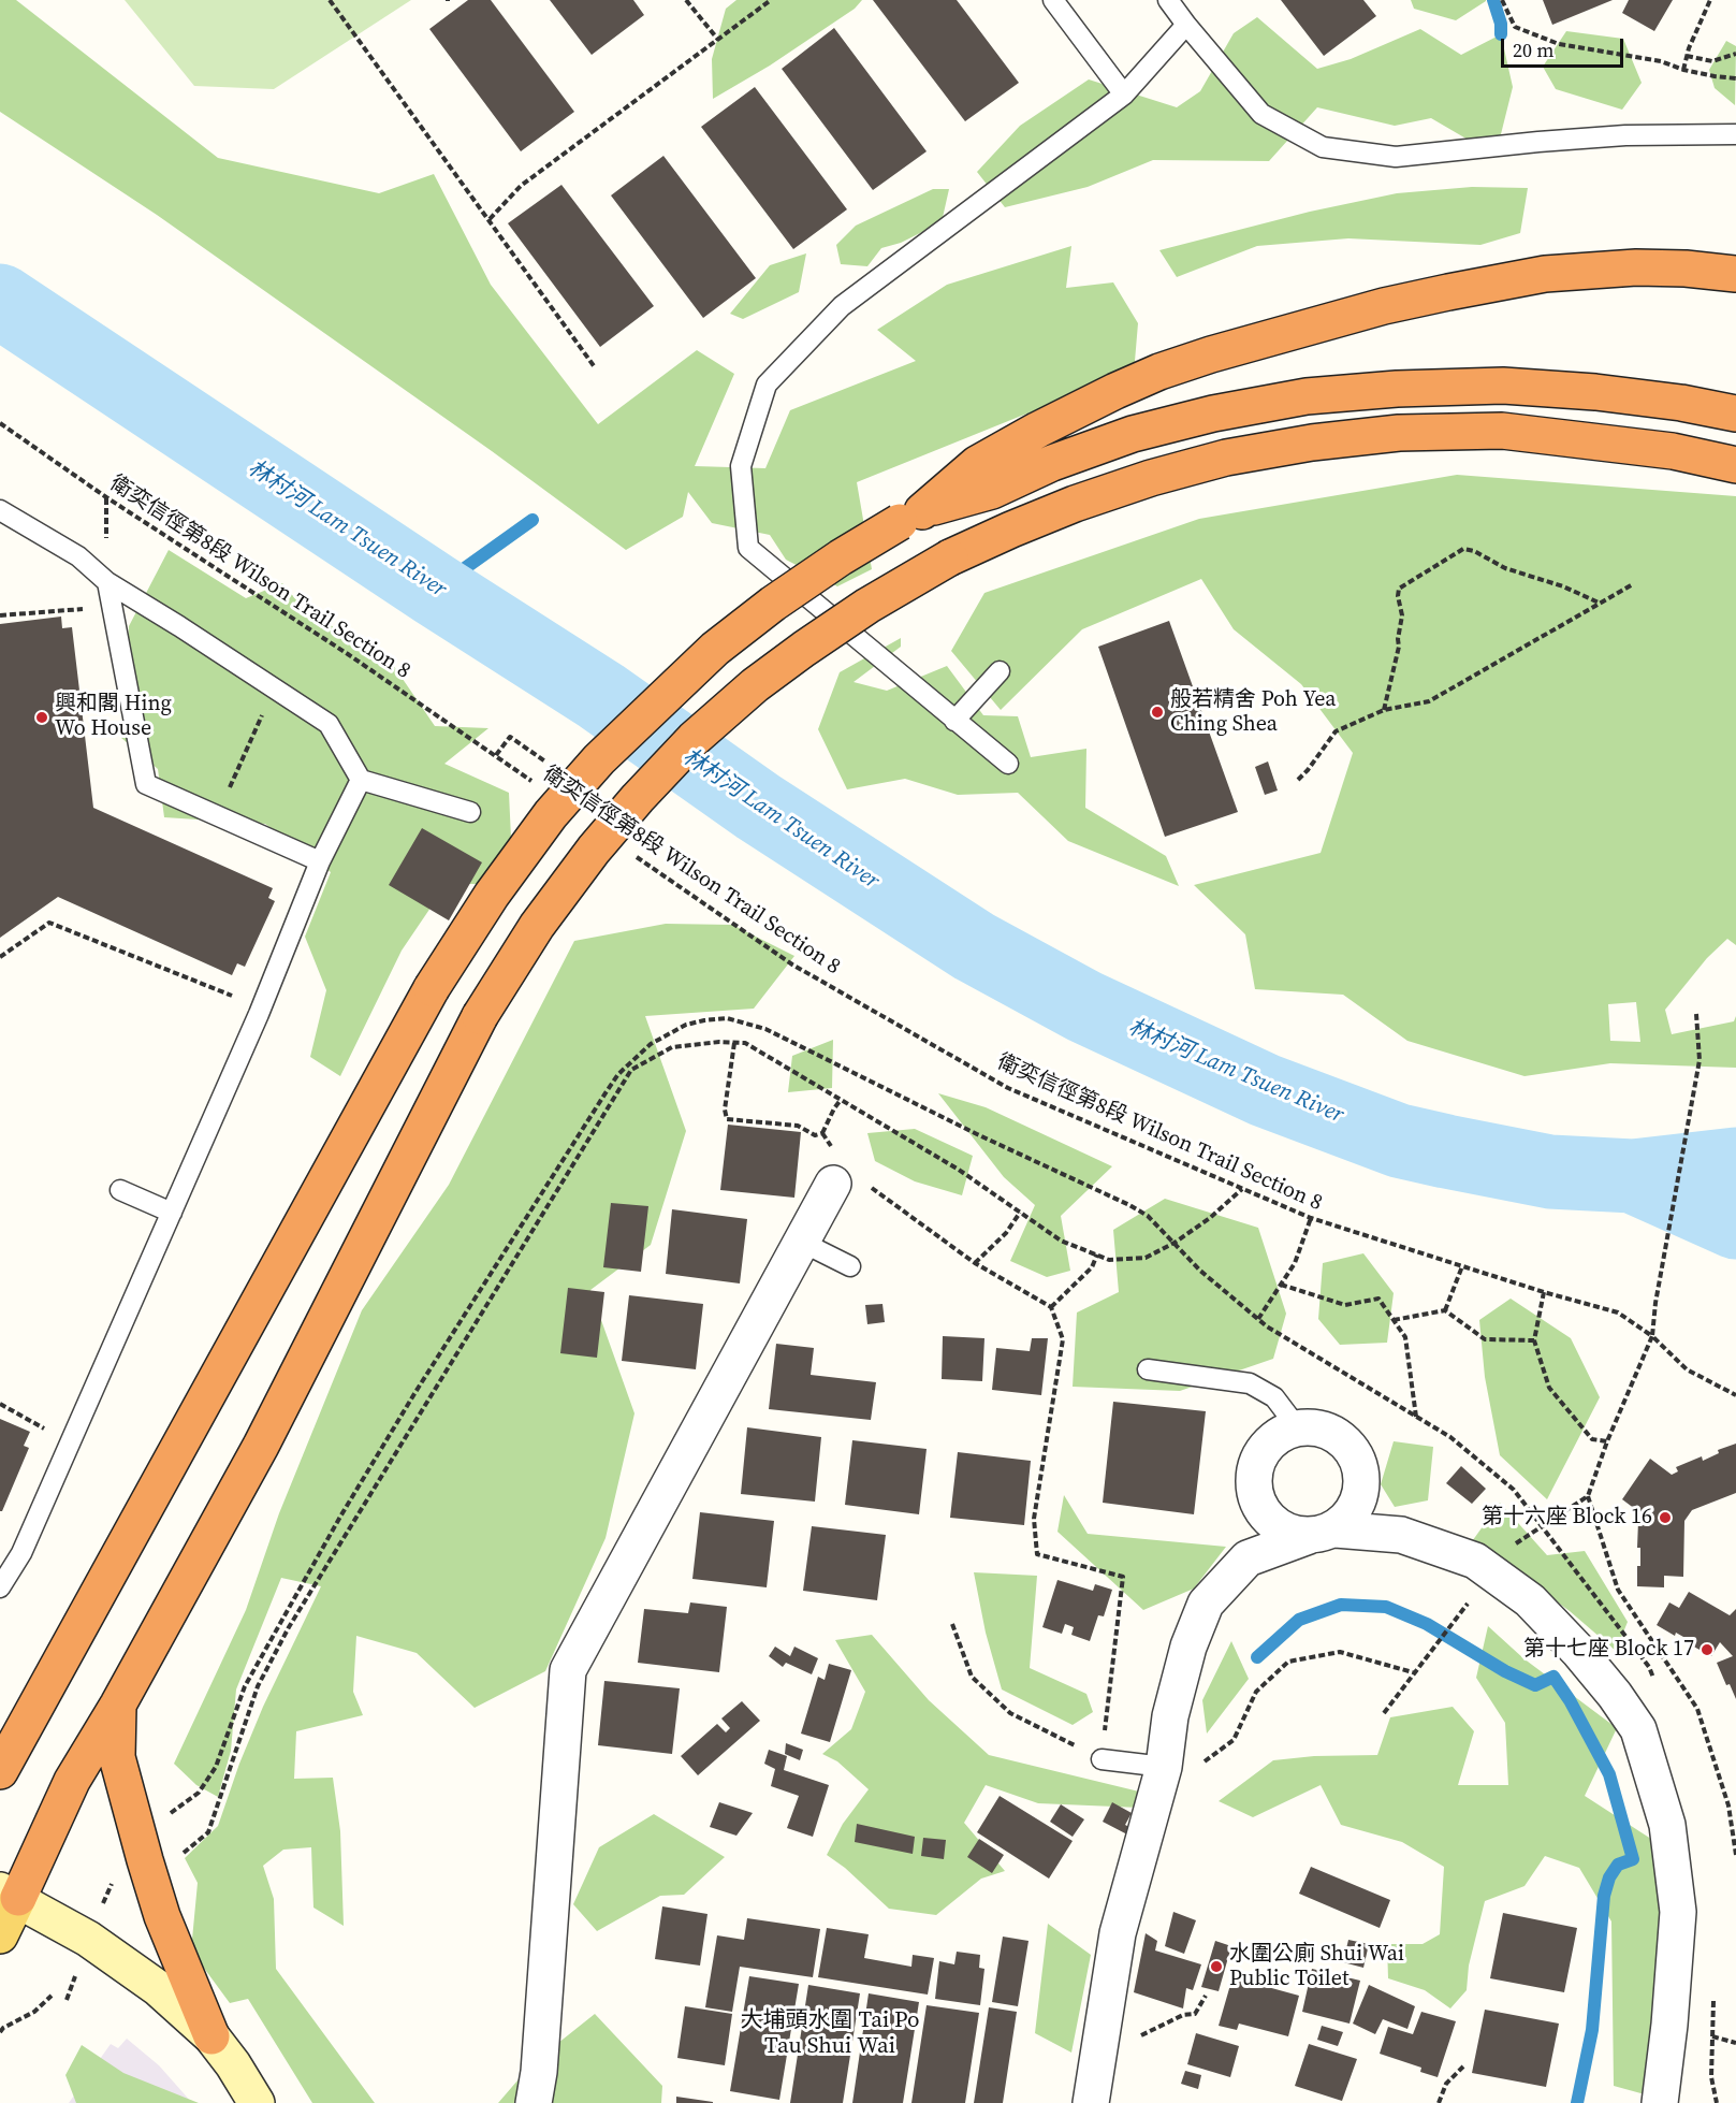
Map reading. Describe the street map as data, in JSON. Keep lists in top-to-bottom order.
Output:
{
  "streets": {
    "path": ["衛奕信徑第8段 Wilson Trail Section 8"]
  },
  "districts": ["大埔頭水圍 Tai Po Tau Shui Wai"],
  "water": ["林村河 Lam Tsuen River"],
  "places": [
    "般若精舍 Poh Yea Ching Shea",
    "興和閣 Hing Wo House",
    "第十六座 Block 16",
    "第十七座 Block 17",
    "水圍公廁 Shui Wai Public Toilet"
  ],
  "scale_bar": "20 m"
}
